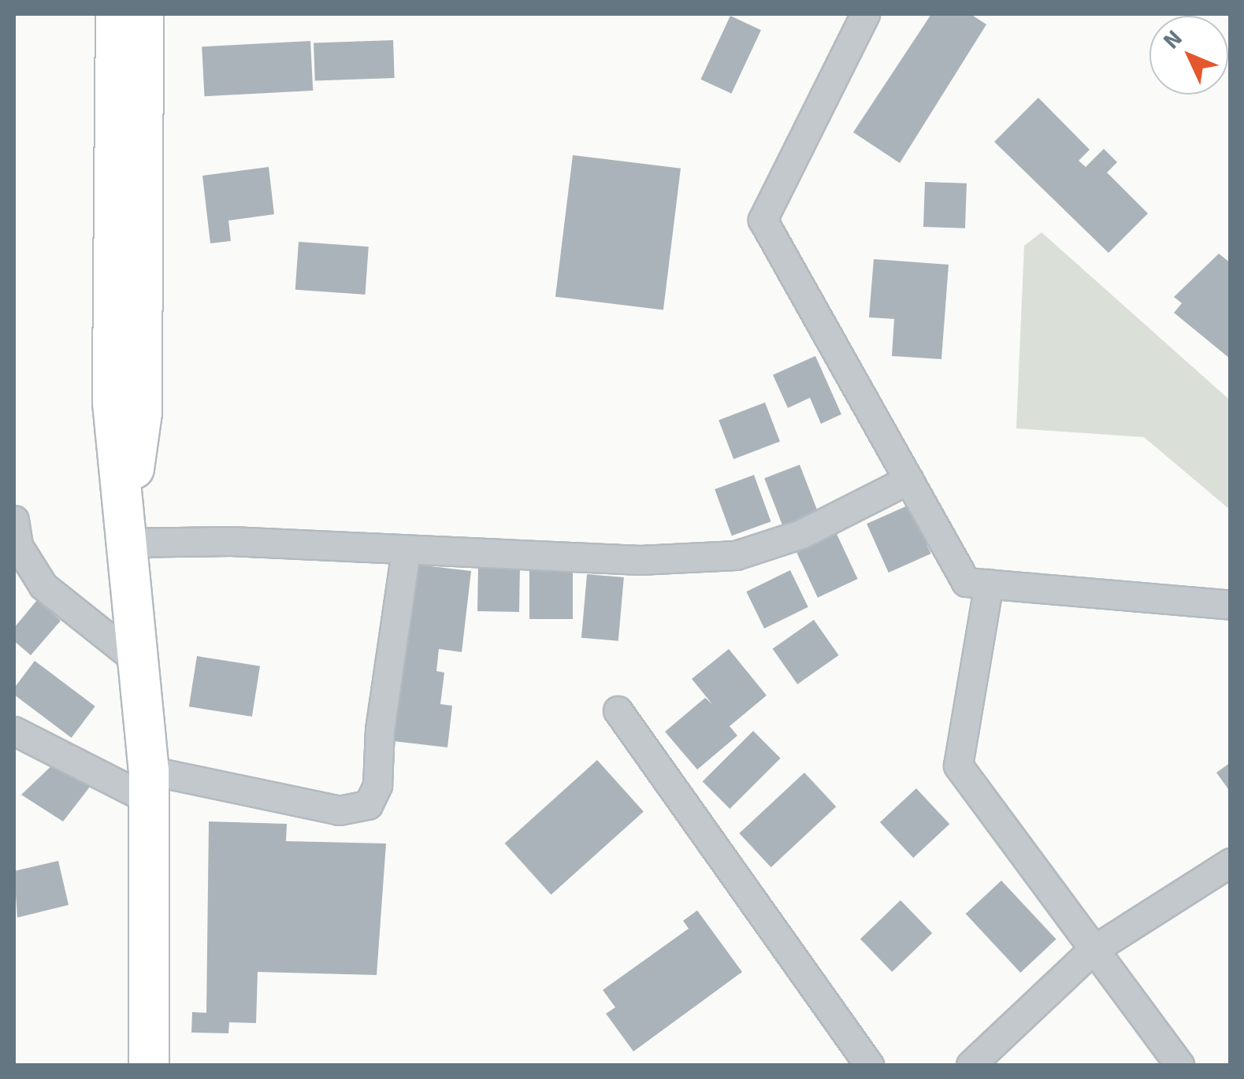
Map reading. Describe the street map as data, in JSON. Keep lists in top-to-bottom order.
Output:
{
  "north": "top left"
}
